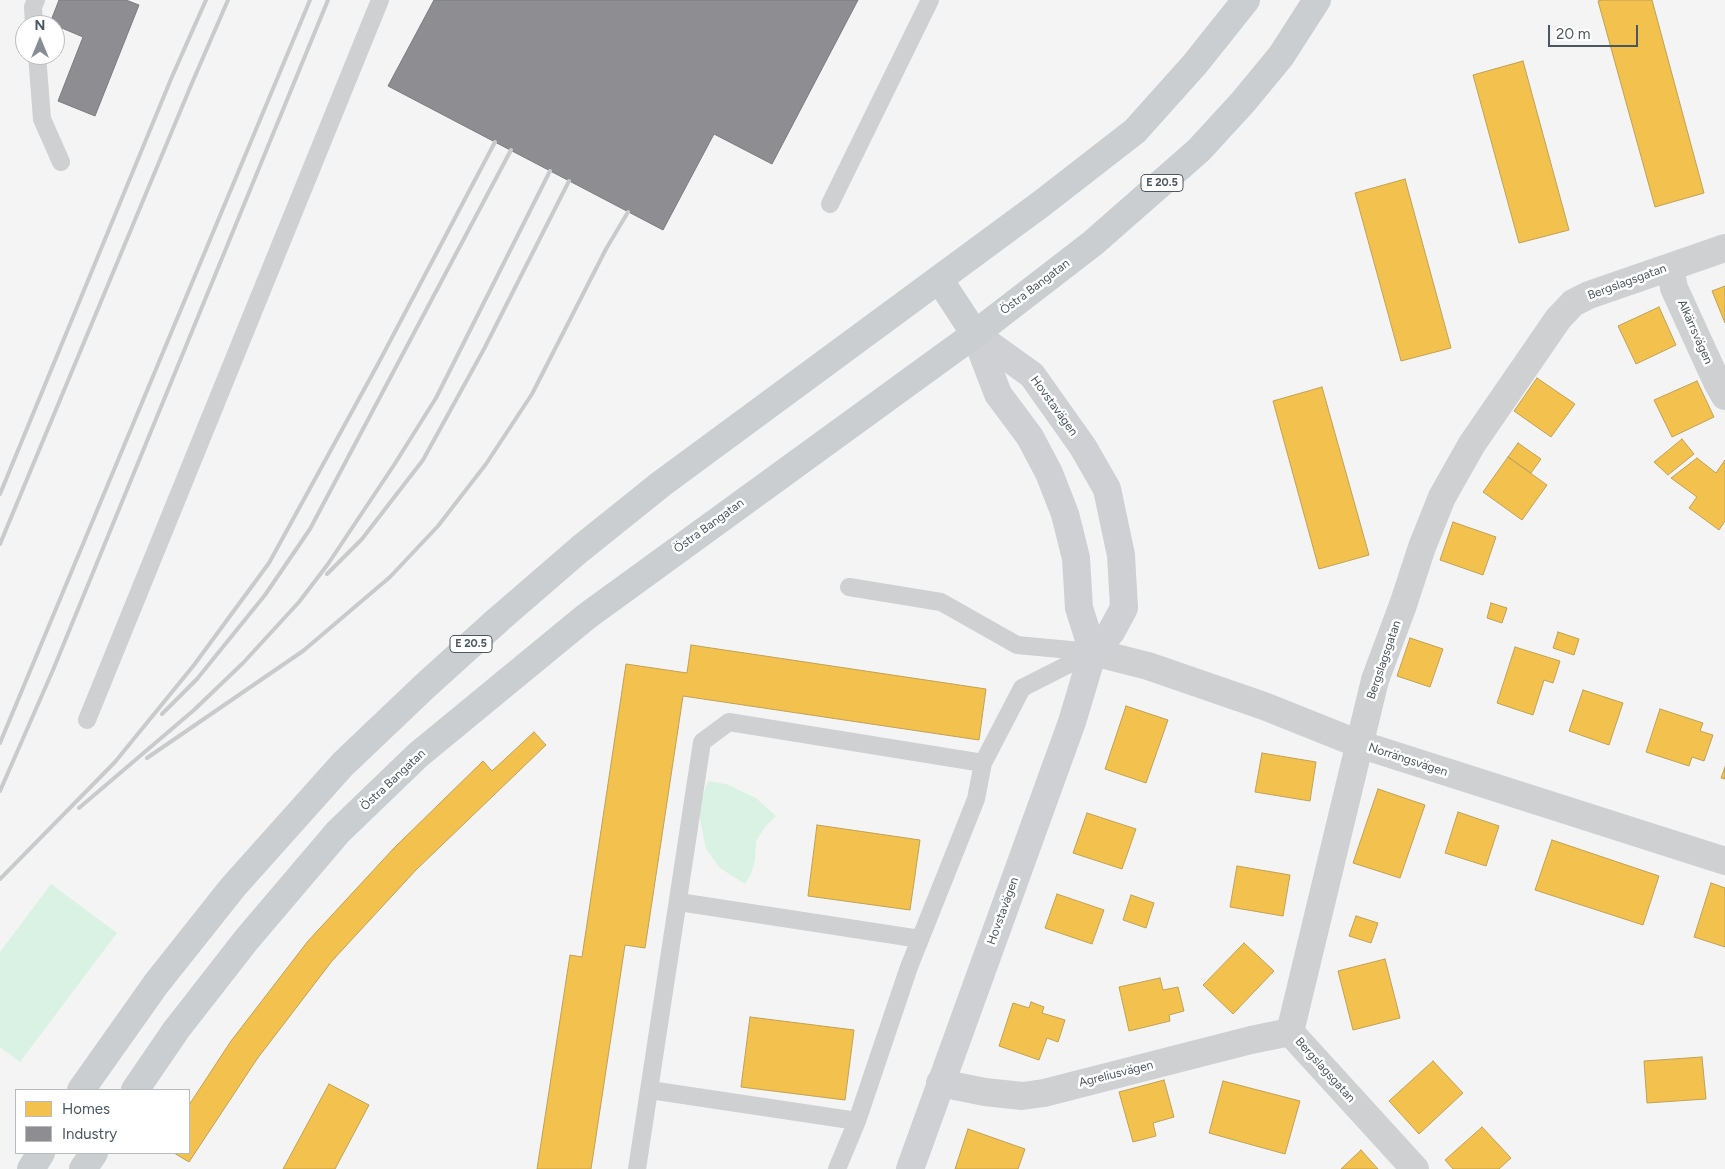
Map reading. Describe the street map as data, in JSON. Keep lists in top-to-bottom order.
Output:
{
  "streets": {
    "main road": ["E 20.5", "Östra Bangatan"],
    "street": [
      "Bergslagsgatan",
      "Alkärrsvägen",
      "Hovstavägen",
      "Norrängsvägen",
      "Agreliusvägen"
    ]
  },
  "crossings": [
    ["Bergslagsgatan", "Alkärrsvägen"],
    ["Bergslagsgatan", "Norrängsvägen"],
    ["Bergslagsgatan", "Agreliusvägen"],
    ["Östra Bangatan", "Hovstavägen"],
    ["Hovstavägen", "Norrängsvägen"],
    ["Hovstavägen", "Agreliusvägen"]
  ],
  "legend": ["Homes", "Industry"],
  "scale_bar": "20 m",
  "north": "top"
}
